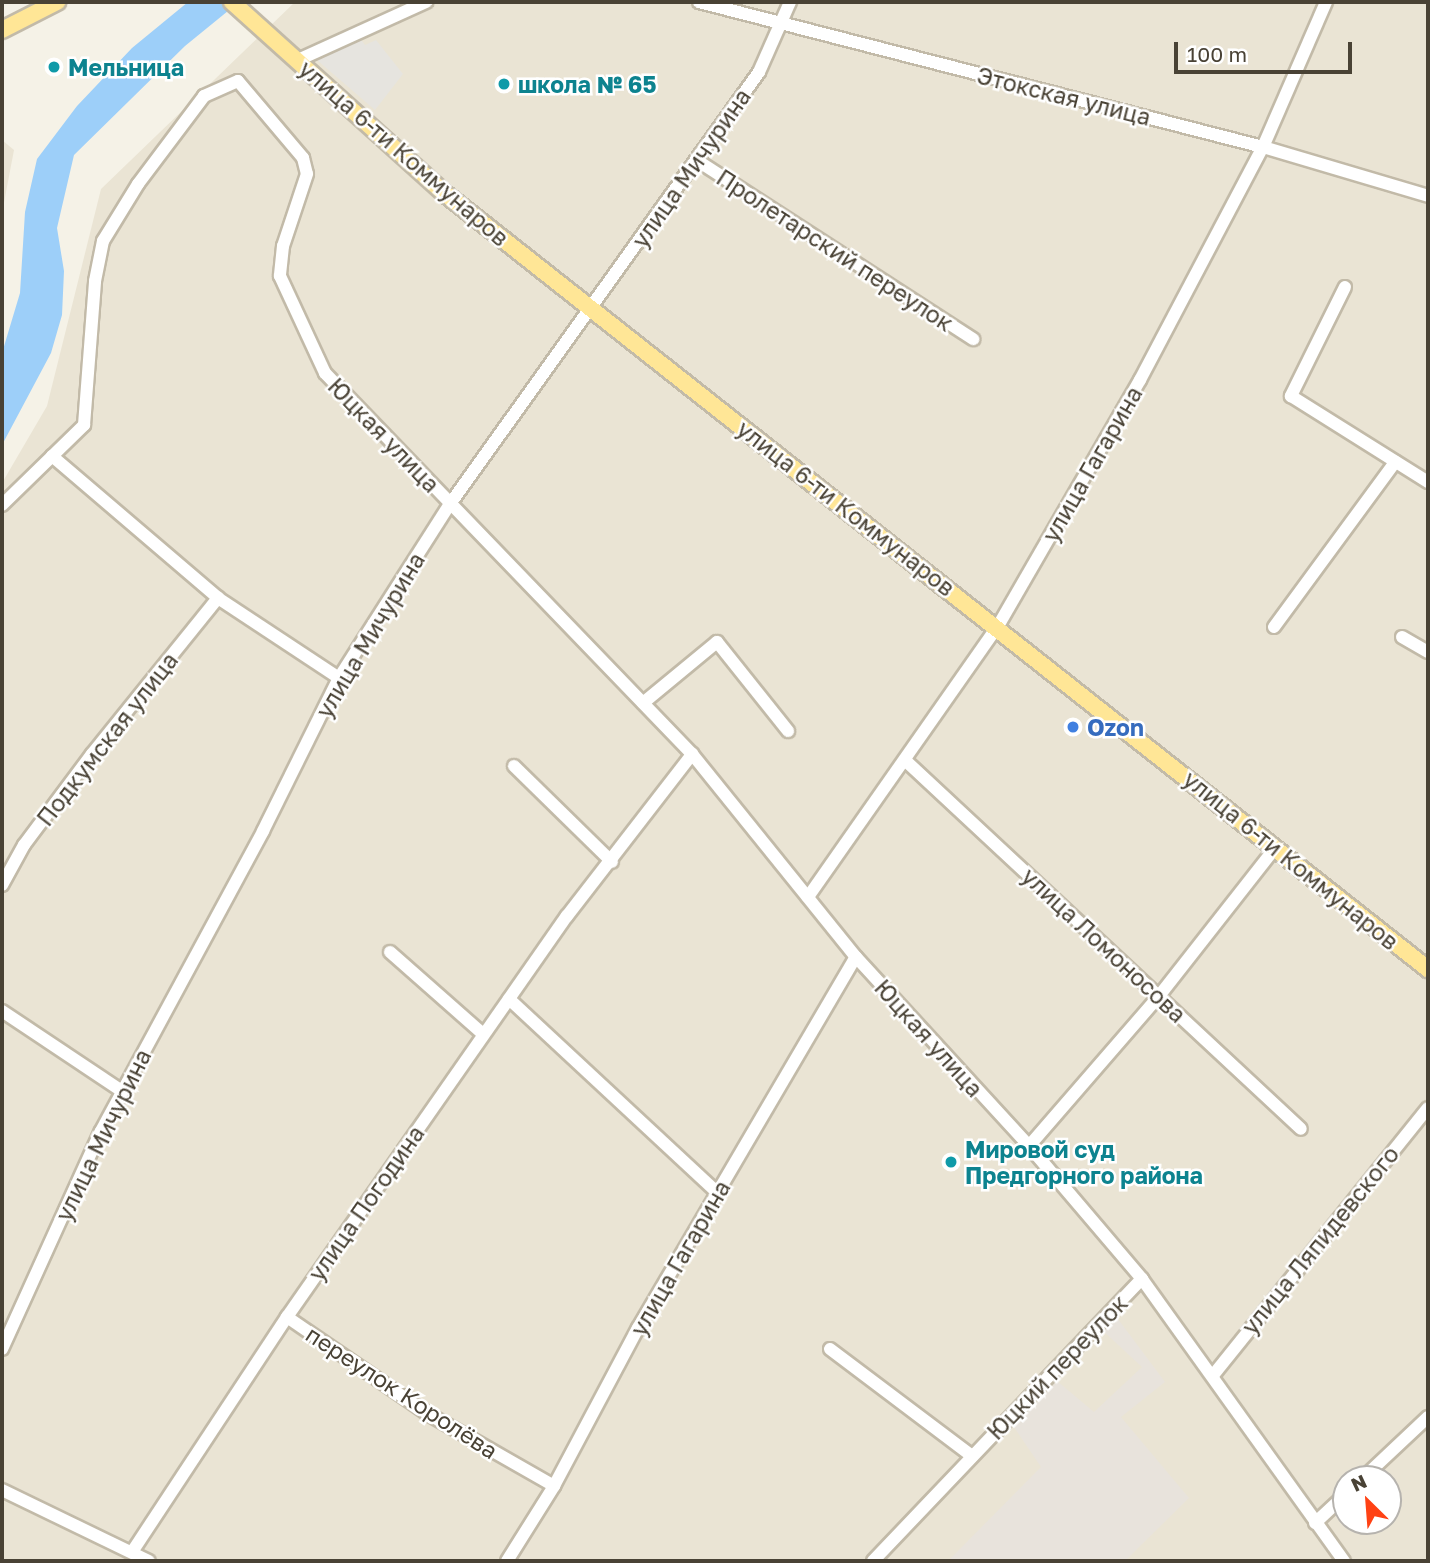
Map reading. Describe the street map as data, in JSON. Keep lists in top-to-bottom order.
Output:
{
  "streets": {
    "main road": ["улица 6-ти Коммунаров"],
    "street": [
      "Этокская улица",
      "улица Мичурина",
      "Пролетарский переулок",
      "Юцкая улица",
      "улица Гагарина",
      "Подкумская улица",
      "улица Ломоносова",
      "улица Погодина",
      "улица Ляпидевского",
      "Юцкий переулок",
      "переулок Королёва"
    ]
  },
  "crossings": [
    ["Этокская улица", "улица Мичурина"],
    ["Этокская улица", "улица Гагарина"],
    ["улица 6-ти Коммунаров", "улица Мичурина"],
    ["улица 6-ти Коммунаров", "улица Гагарина"],
    ["улица Мичурина", "Пролетарский переулок"],
    ["улица Мичурина", "Юцкая улица"],
    ["Юцкая улица", "улица Гагарина"],
    ["Юцкая улица", "улица Погодина"],
    ["Юцкая улица", "улица Ляпидевского"],
    ["Юцкая улица", "Юцкий переулок"],
    ["улица Гагарина", "улица Ломоносова"],
    ["улица Гагарина", "переулок Королёва"],
    ["улица Погодина", "переулок Королёва"]
  ],
  "places": [
    "Мельница",
    "школа № 65",
    "Ozon",
    "Мировой суд Предгорного района"
  ],
  "scale_bar": "100 m",
  "north": "top left"
}
